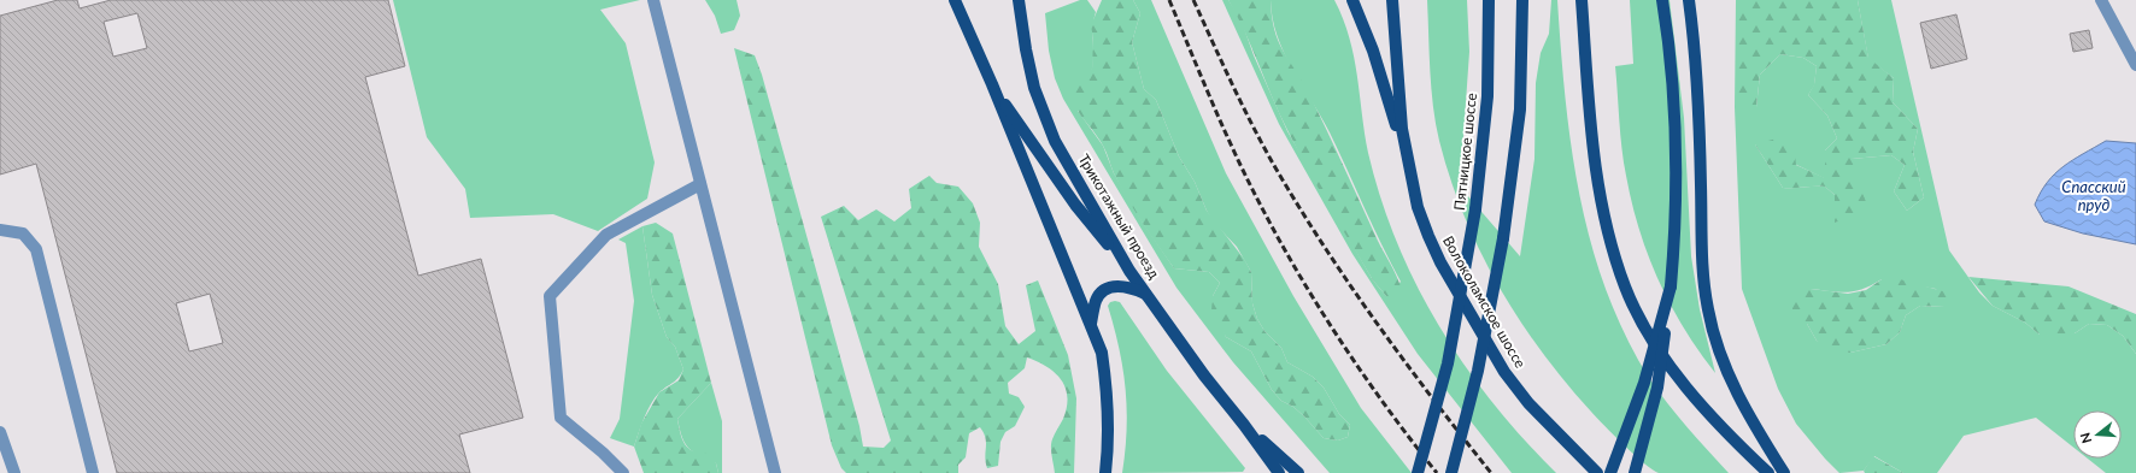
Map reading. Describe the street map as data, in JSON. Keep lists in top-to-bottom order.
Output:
{
  "streets": {
    "main road": ["Пятницкое шоссе", "Трикотажный проезд", "Волоколамское шоссе"]
  },
  "water": ["Спасский пруд"],
  "north": "left"
}
